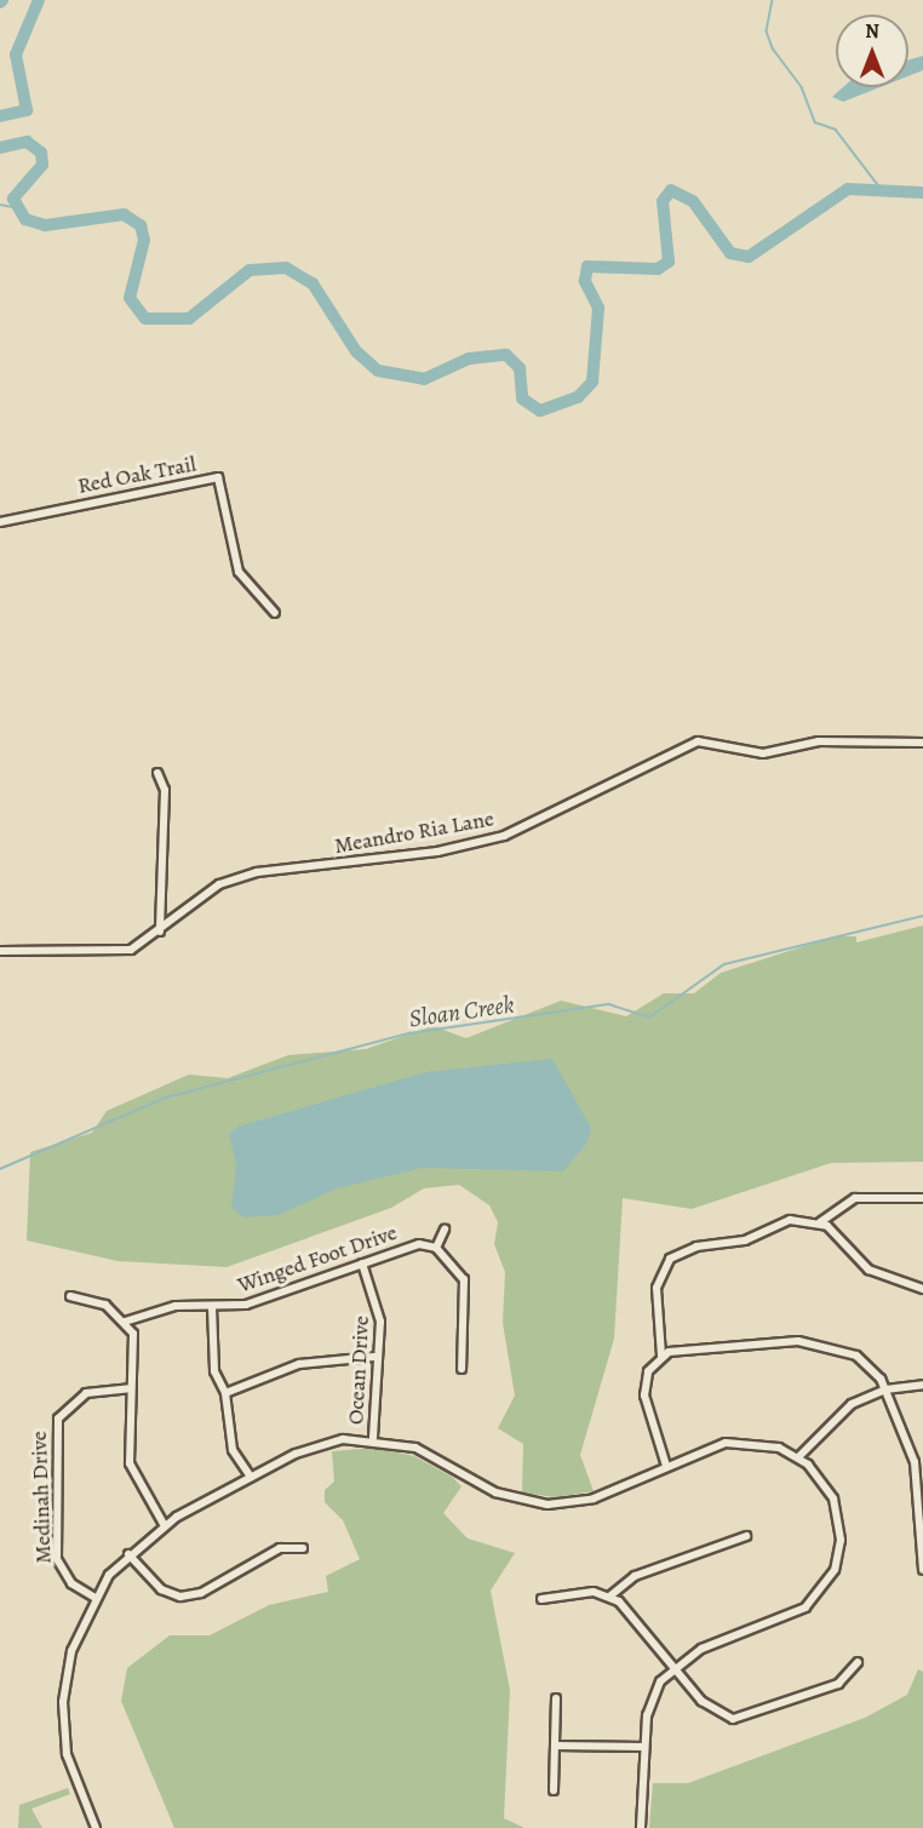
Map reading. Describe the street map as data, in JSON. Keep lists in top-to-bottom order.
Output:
{
  "streets": {
    "street": [
      "Red Oak Trail",
      "Meandro Ria Lane",
      "Winged Foot Drive",
      "Ocean Drive",
      "Medinah Drive"
    ]
  },
  "crossings": [
    ["Winged Foot Drive", "Ocean Drive"]
  ],
  "water": ["Sloan Creek"],
  "north": "top"
}
